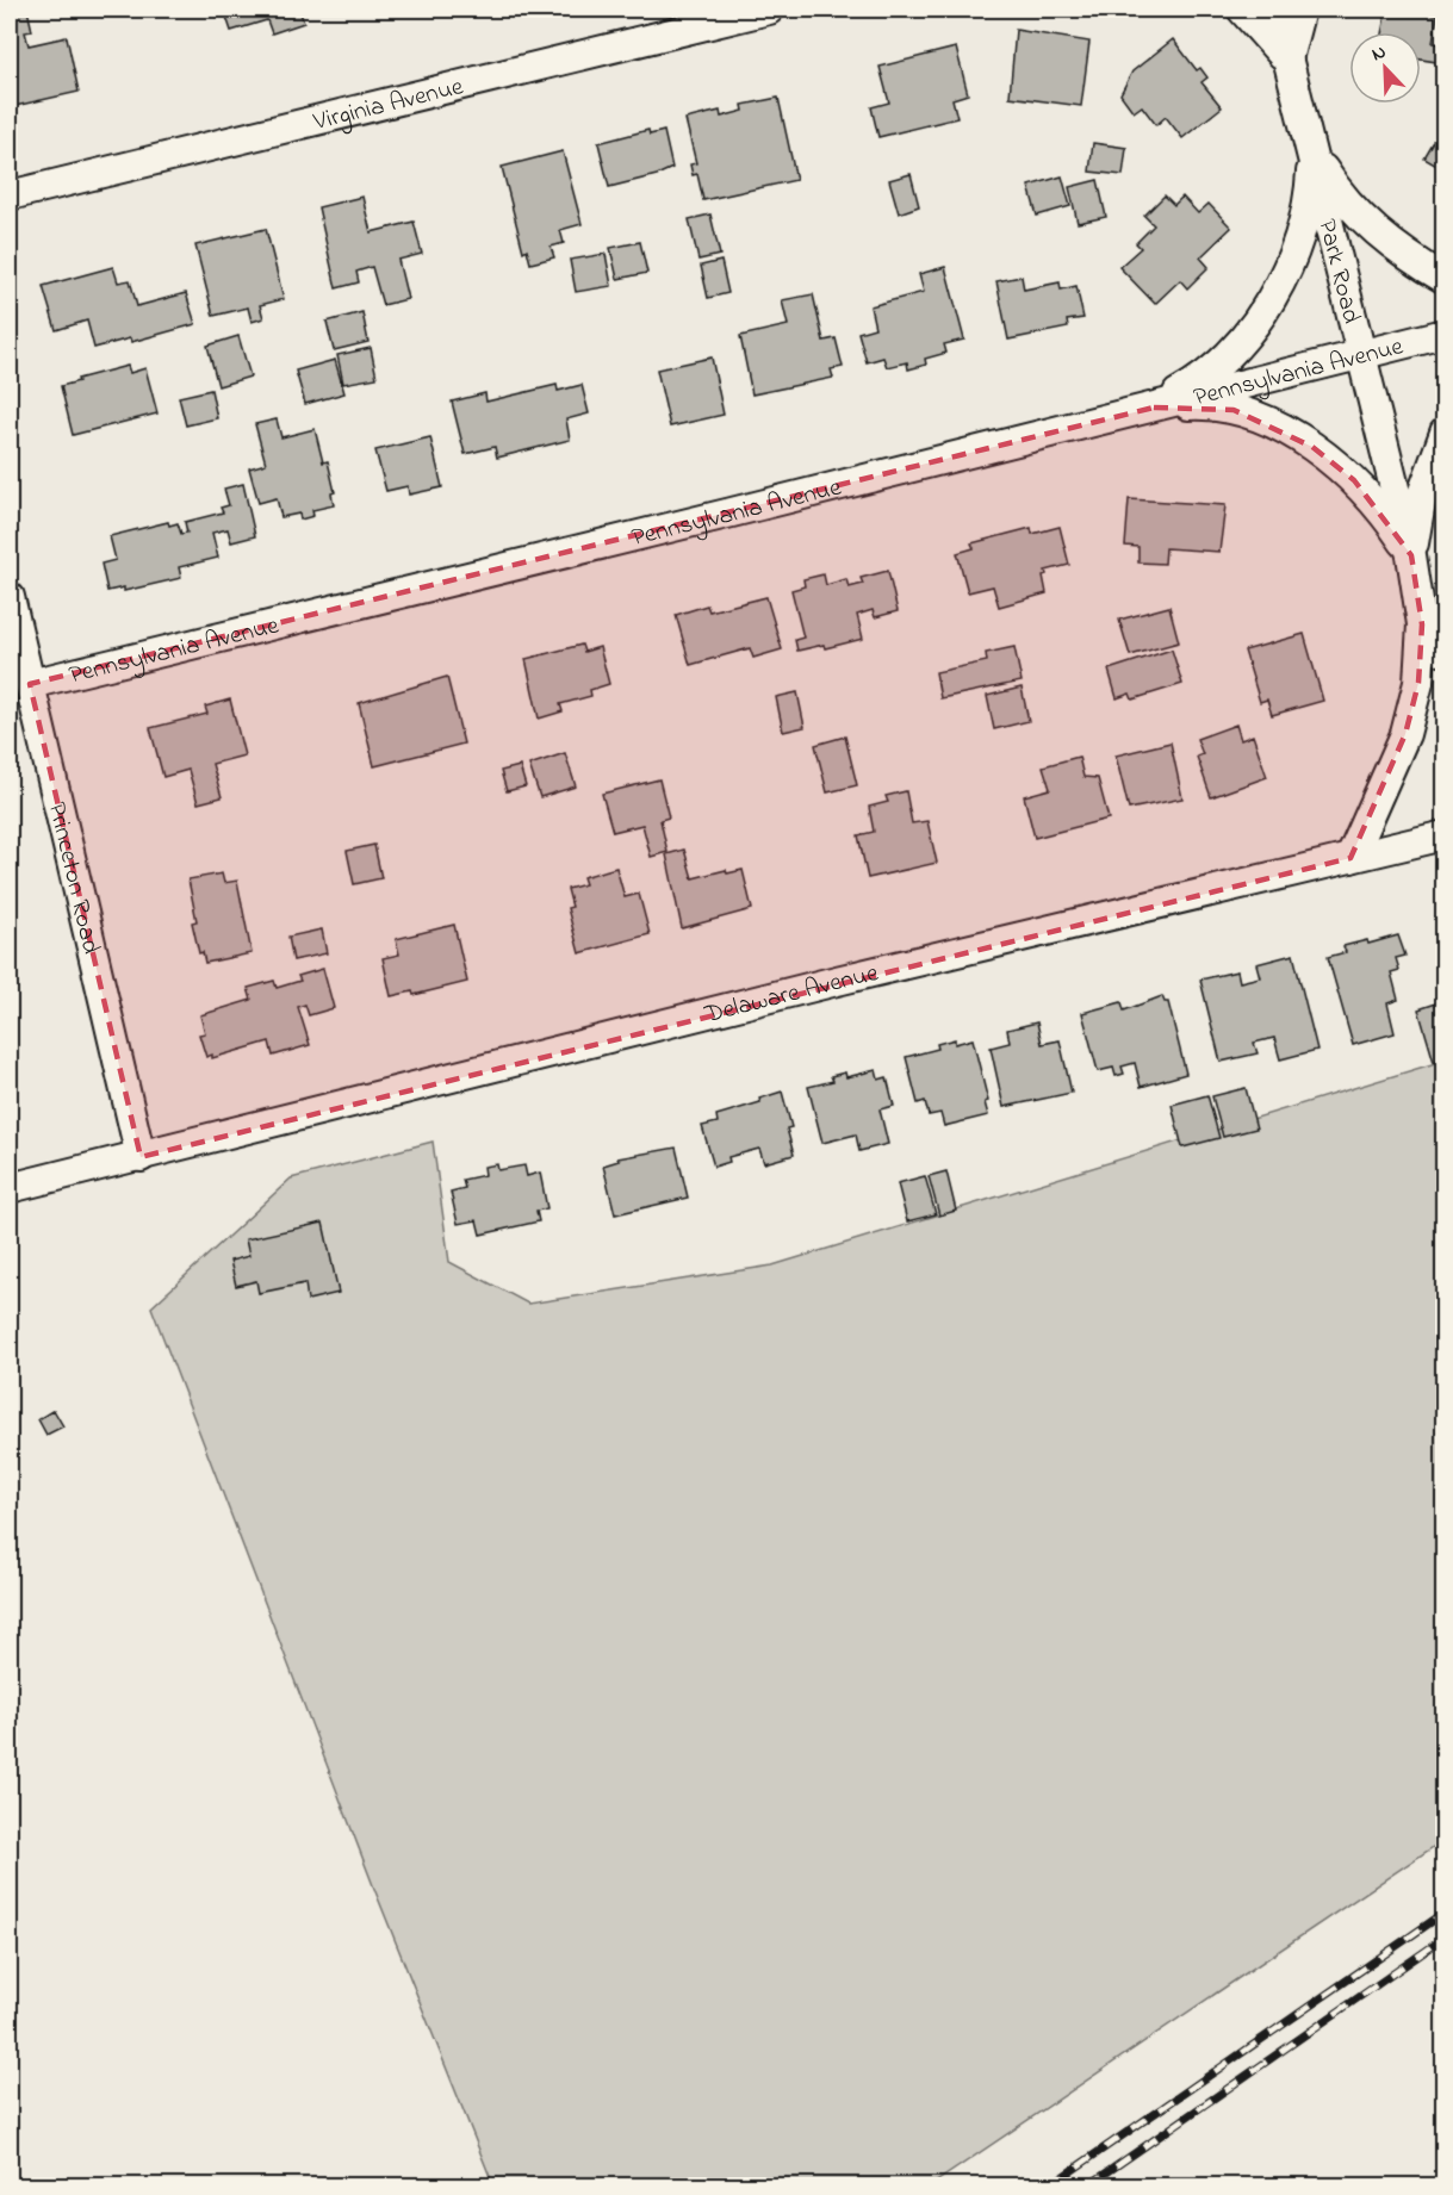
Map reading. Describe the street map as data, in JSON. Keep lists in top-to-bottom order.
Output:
{
  "streets": {
    "street": [
      "Virginia Avenue",
      "Park Road",
      "Pennsylvania Avenue",
      "Princeton Road",
      "Delaware Avenue"
    ]
  },
  "crossings": [
    ["Park Road", "Pennsylvania Avenue"],
    ["Park Road", "Delaware Avenue"],
    ["Pennsylvania Avenue", "Princeton Road"],
    ["Princeton Road", "Delaware Avenue"]
  ],
  "north": "top left"
}
